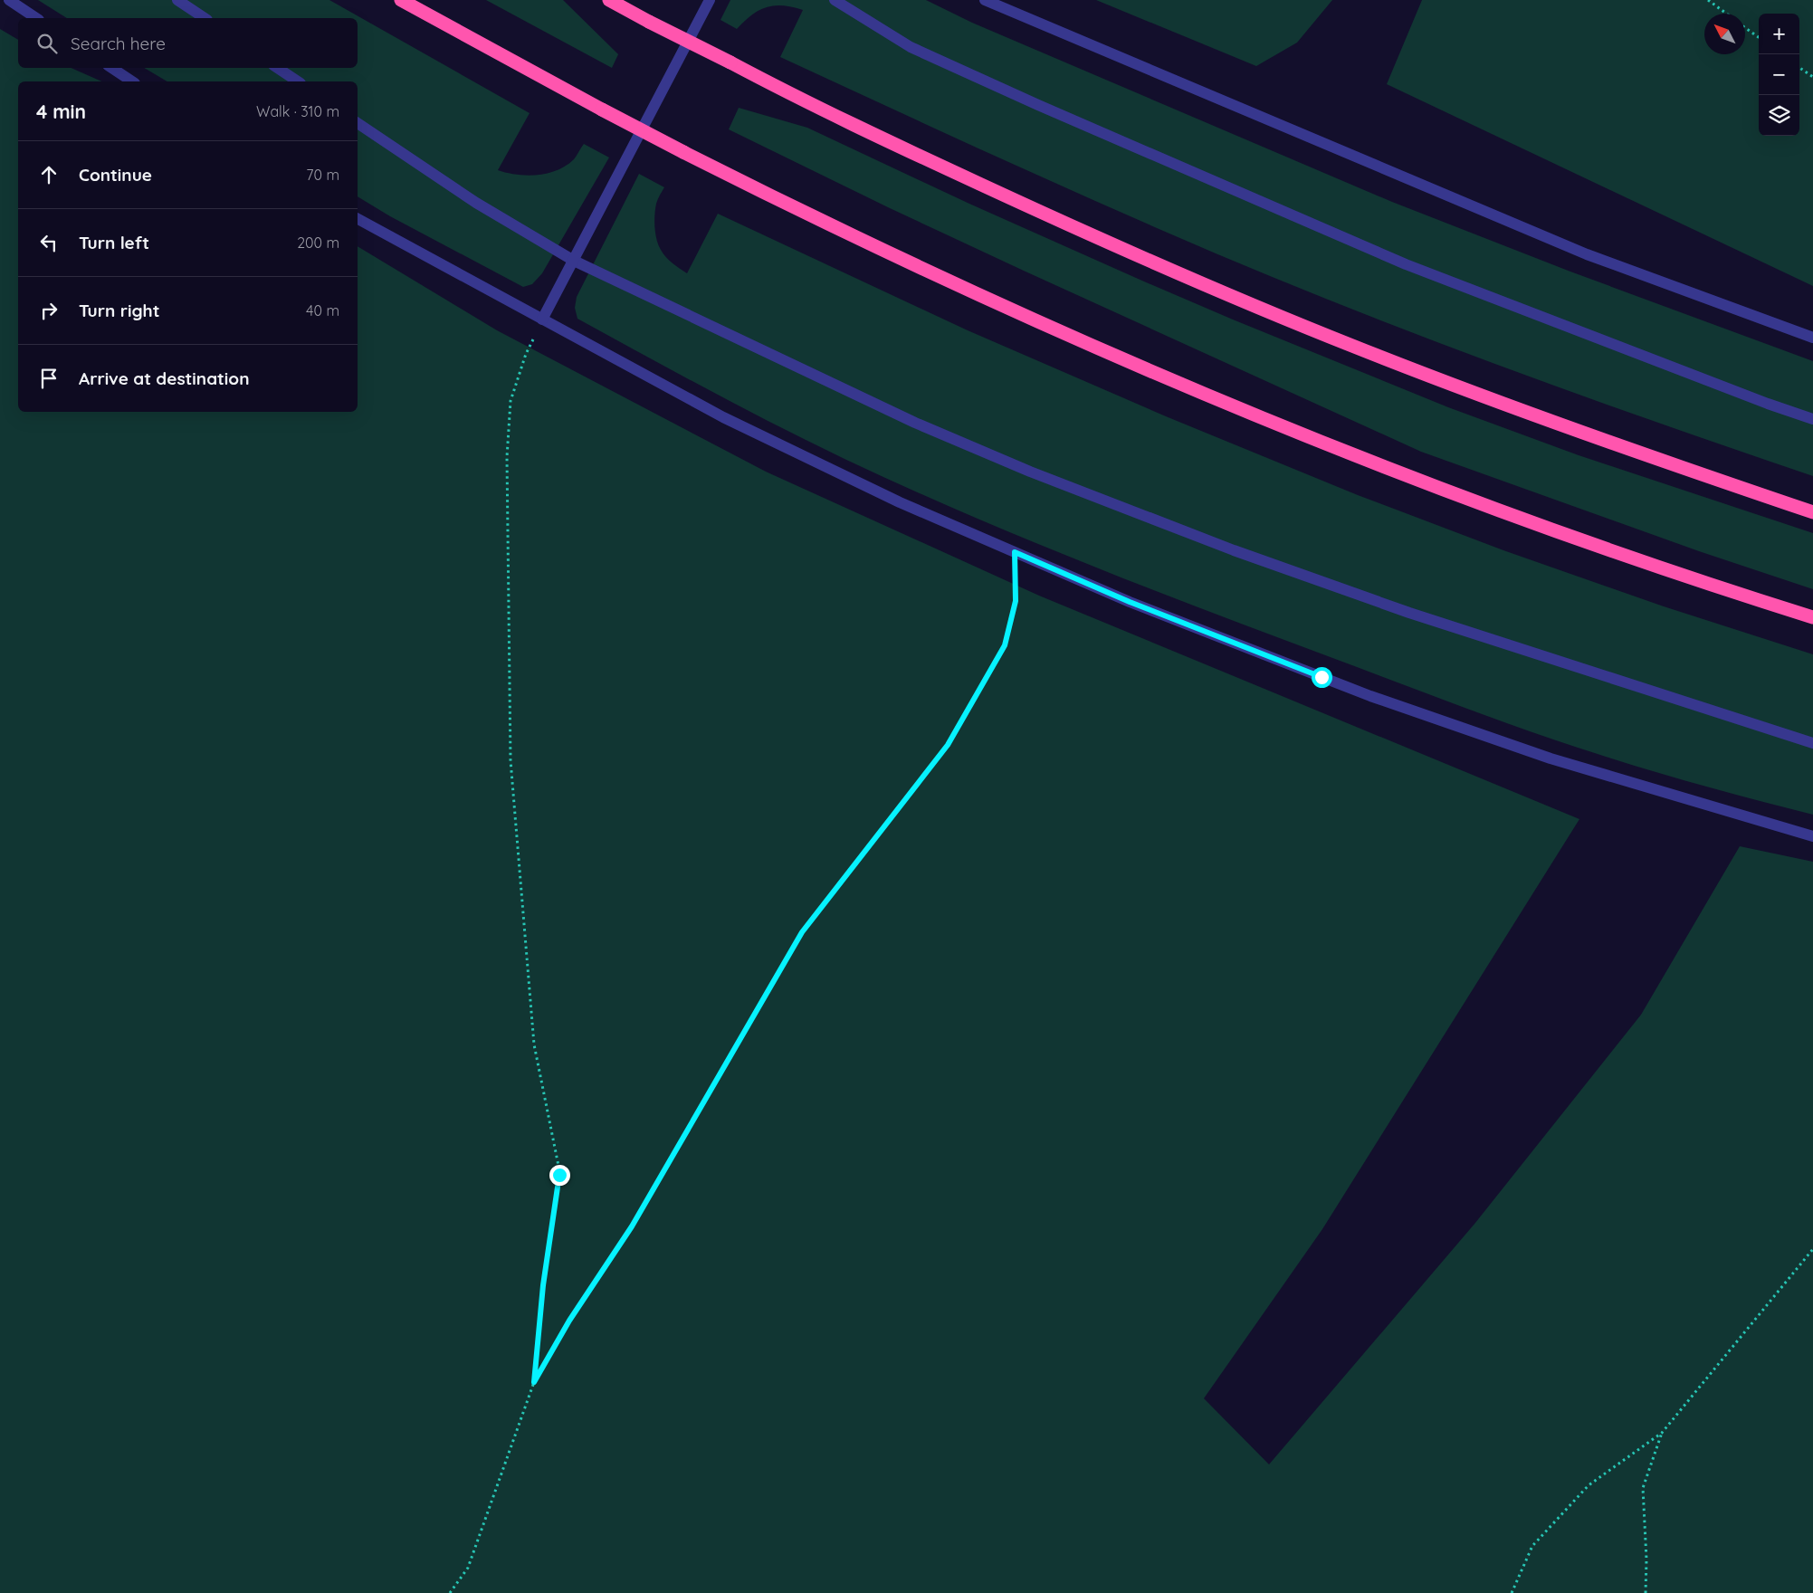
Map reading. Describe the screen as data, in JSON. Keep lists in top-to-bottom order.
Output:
{
  "north": "top left",
  "page": {
    "map_buttons": ["+", "−"],
    "search": "Search here",
    "heading": ["4 min", "Walk · 310 m"],
    "list": [
      ["Continue", "70 m"],
      ["Turn left", "200 m"],
      ["Turn right", "40 m"],
      "Arrive at destination"
    ]
  }
}
